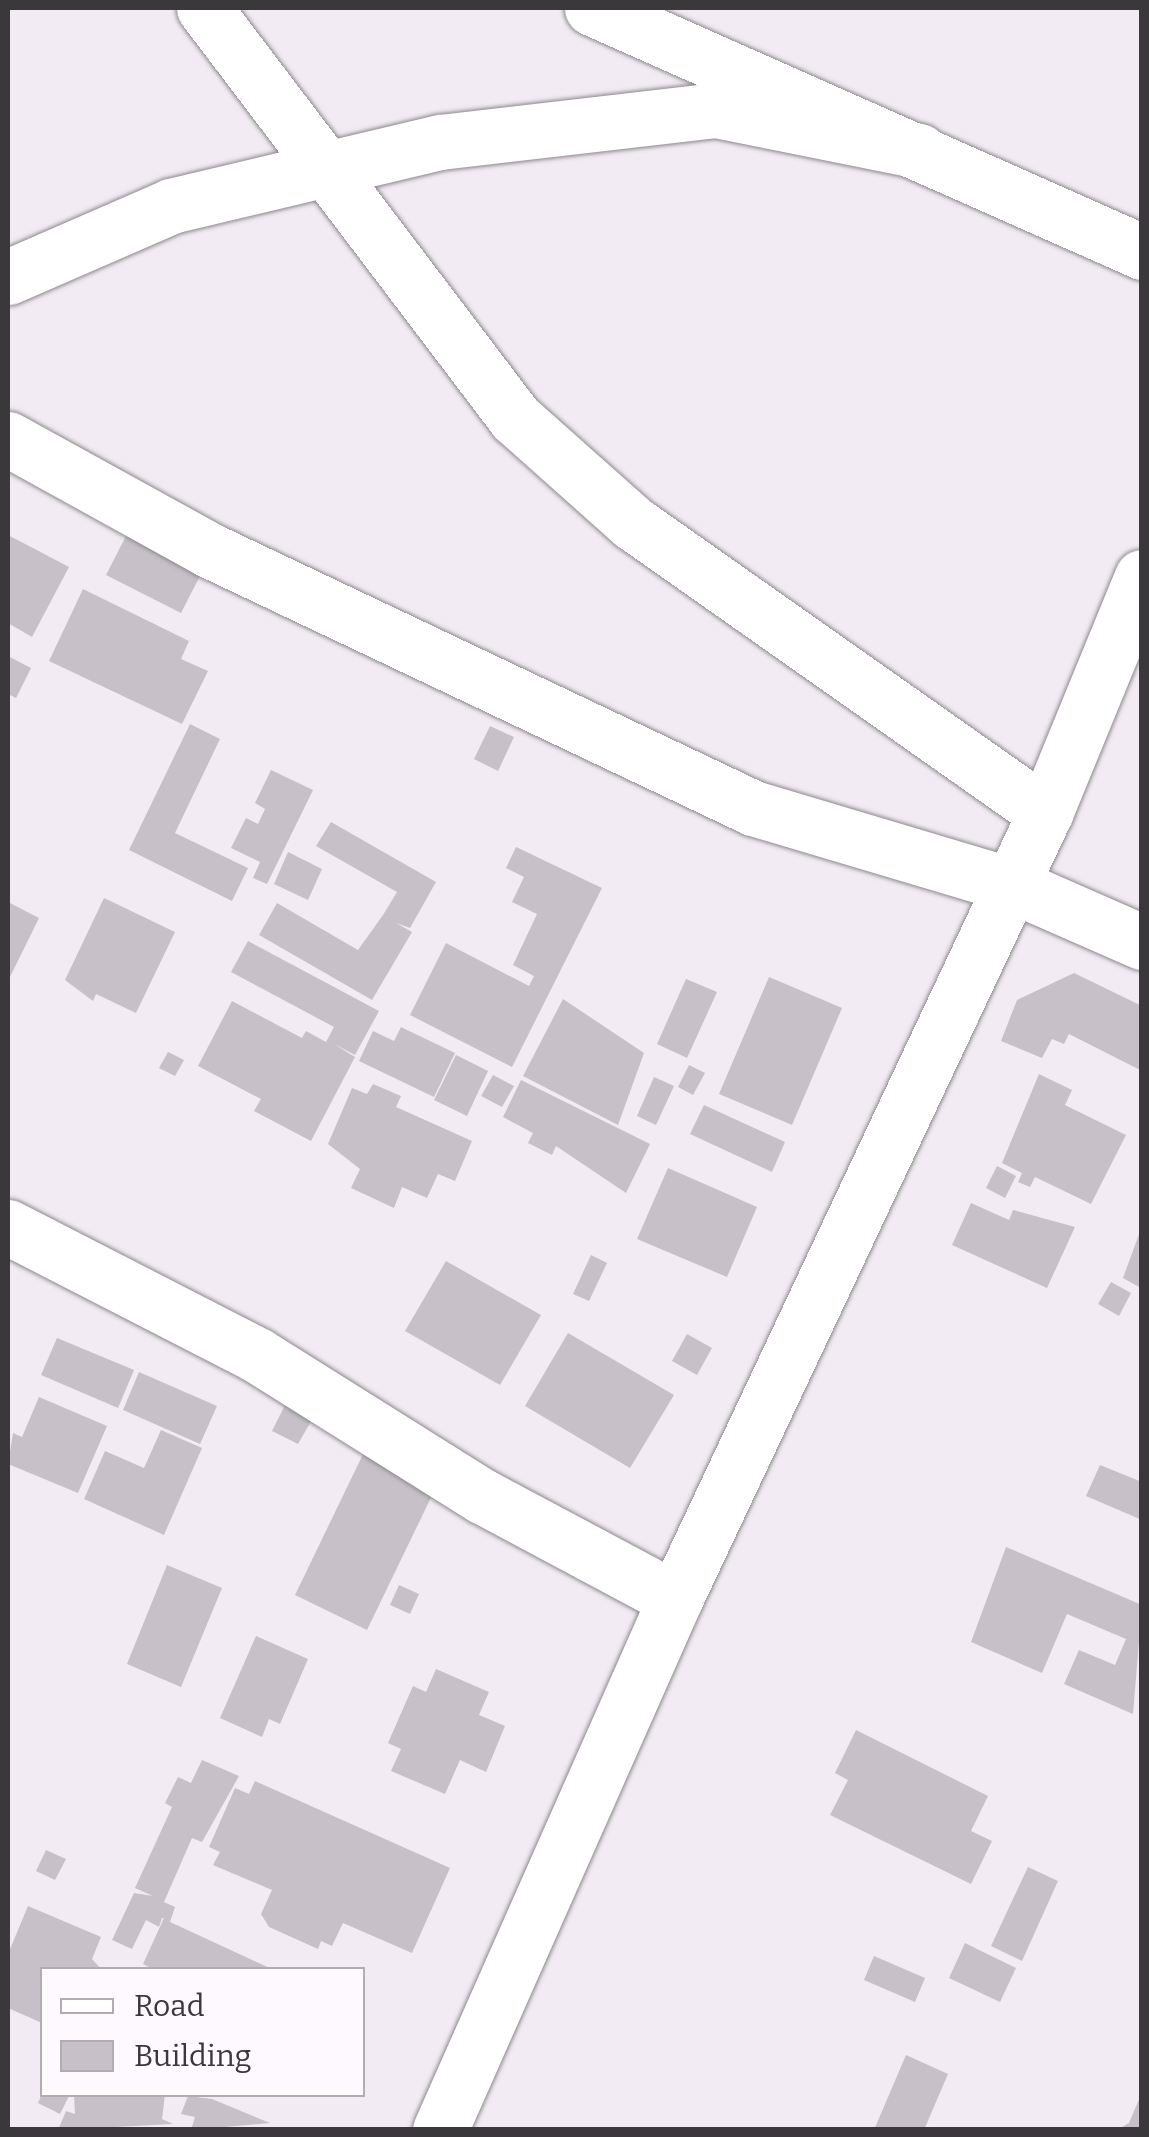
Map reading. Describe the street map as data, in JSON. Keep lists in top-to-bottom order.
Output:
{
  "legend": ["Road", "Building"]
}
